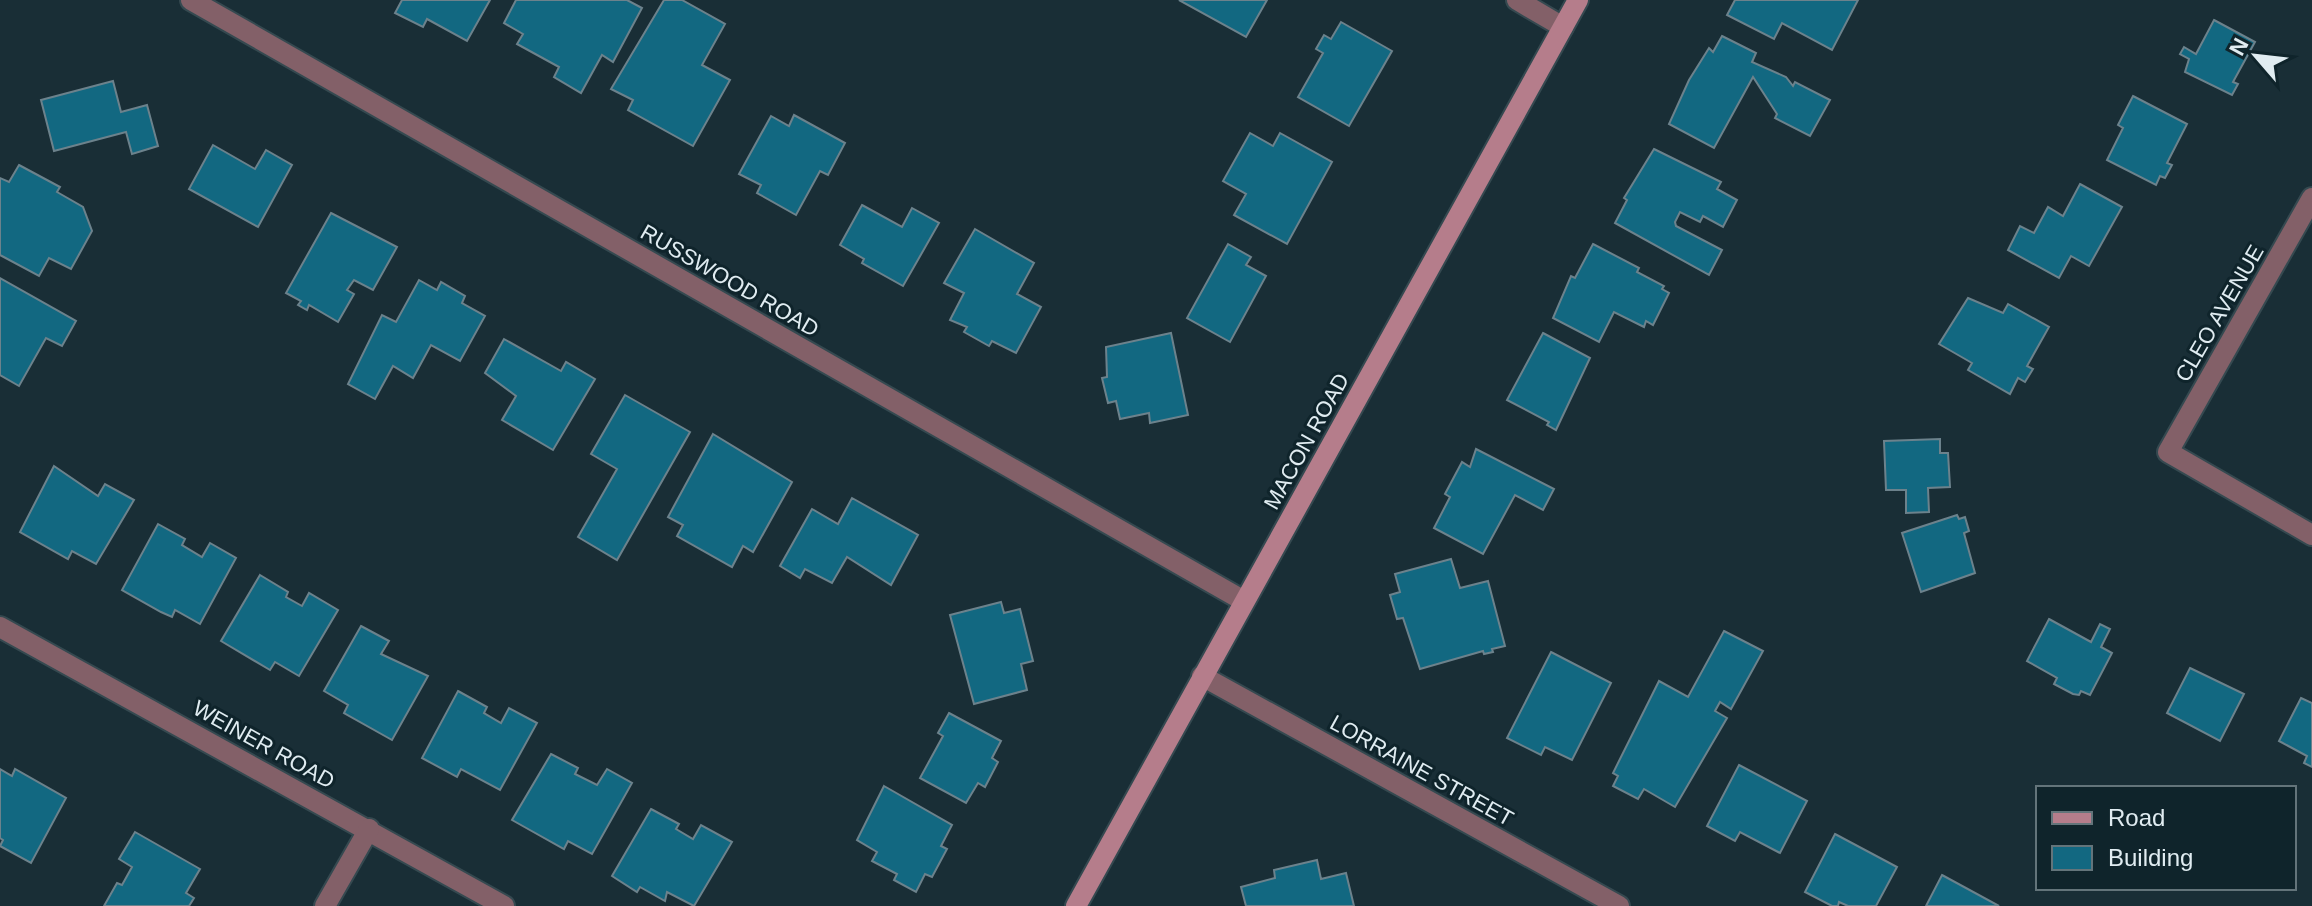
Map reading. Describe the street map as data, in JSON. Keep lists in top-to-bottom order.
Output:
{
  "streets": {
    "main road": ["MACON ROAD"],
    "street": [
      "RUSSWOOD ROAD",
      "CLEO AVENUE",
      "WEINER ROAD",
      "LORRAINE STREET"
    ]
  },
  "crossings": [
    ["RUSSWOOD ROAD", "MACON ROAD"],
    ["MACON ROAD", "LORRAINE STREET"]
  ],
  "legend": ["Road", "Building"],
  "north": "top left"
}
